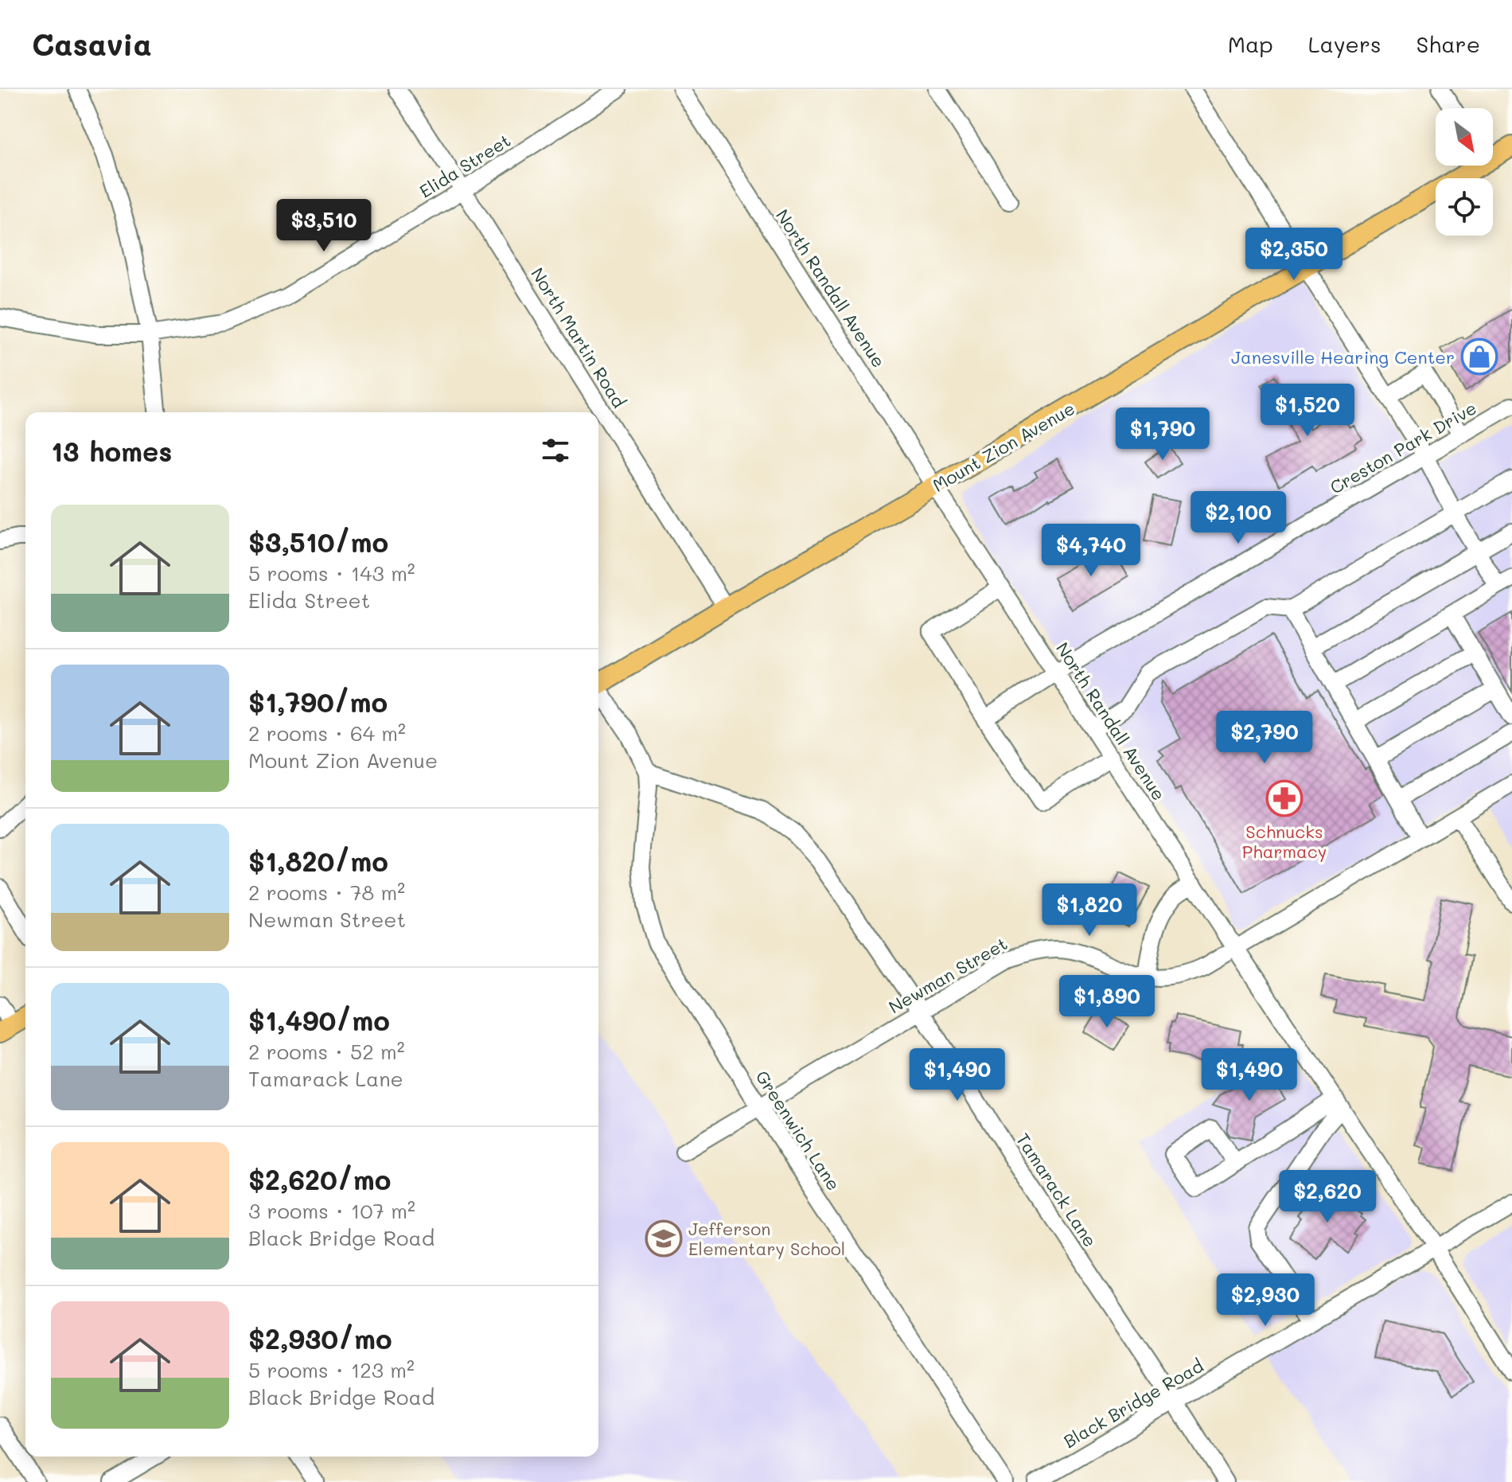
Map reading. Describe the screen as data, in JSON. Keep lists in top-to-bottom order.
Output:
{
  "streets": {
    "main road": ["Mount Zion Avenue"],
    "street": [
      "Elida Street",
      "North Randall Avenue",
      "North Martin Road",
      "Creston Park Drive",
      "Newman Street",
      "Greenwich Lane",
      "Tamarack Lane",
      "Black Bridge Road"
    ]
  },
  "crossings": [
    ["Elida Street", "North Martin Road"],
    ["North Randall Avenue", "Mount Zion Avenue"],
    ["North Randall Avenue", "Creston Park Drive"],
    ["North Randall Avenue", "Newman Street"],
    ["North Randall Avenue", "Black Bridge Road"],
    ["North Martin Road", "Mount Zion Avenue"],
    ["Newman Street", "Greenwich Lane"],
    ["Newman Street", "Tamarack Lane"],
    ["Greenwich Lane", "Tamarack Lane"],
    ["Tamarack Lane", "Black Bridge Road"]
  ],
  "places": {
    "shop": ["Janesville Hearing Center"],
    "pharmacy": ["Schnucks Pharmacy"],
    "school or university": ["Jefferson Elementary School"]
  },
  "north": "bottom right",
  "page": {
    "header": "Casavia",
    "nav": ["Map", "Layers", "Share"],
    "price": [
      "$3,510",
      "$2,350",
      "$1,520",
      "$1,790",
      "$2,100",
      "$4,740",
      "$2,790",
      "$1,820",
      "$1,890",
      "$1,490",
      "$1,490",
      "$2,620",
      "$2,930"
    ],
    "heading": "13 homes",
    "list": [
      {
        "name": "$3,510/mo",
        "note": "5 rooms · 143 m² · Elida Street"
      },
      {
        "name": "$1,790/mo",
        "note": "2 rooms · 64 m² · Mount Zion Avenue"
      },
      {
        "name": "$1,820/mo",
        "note": "2 rooms · 78 m² · Newman Street"
      },
      {
        "name": "$1,490/mo",
        "note": "2 rooms · 52 m² · Tamarack Lane"
      },
      {
        "name": "$2,620/mo",
        "note": "3 rooms · 107 m² · Black Bridge Road"
      },
      {
        "name": "$2,930/mo",
        "note": "5 rooms · 123 m² · Black Bridge Road"
      }
    ]
  }
}
